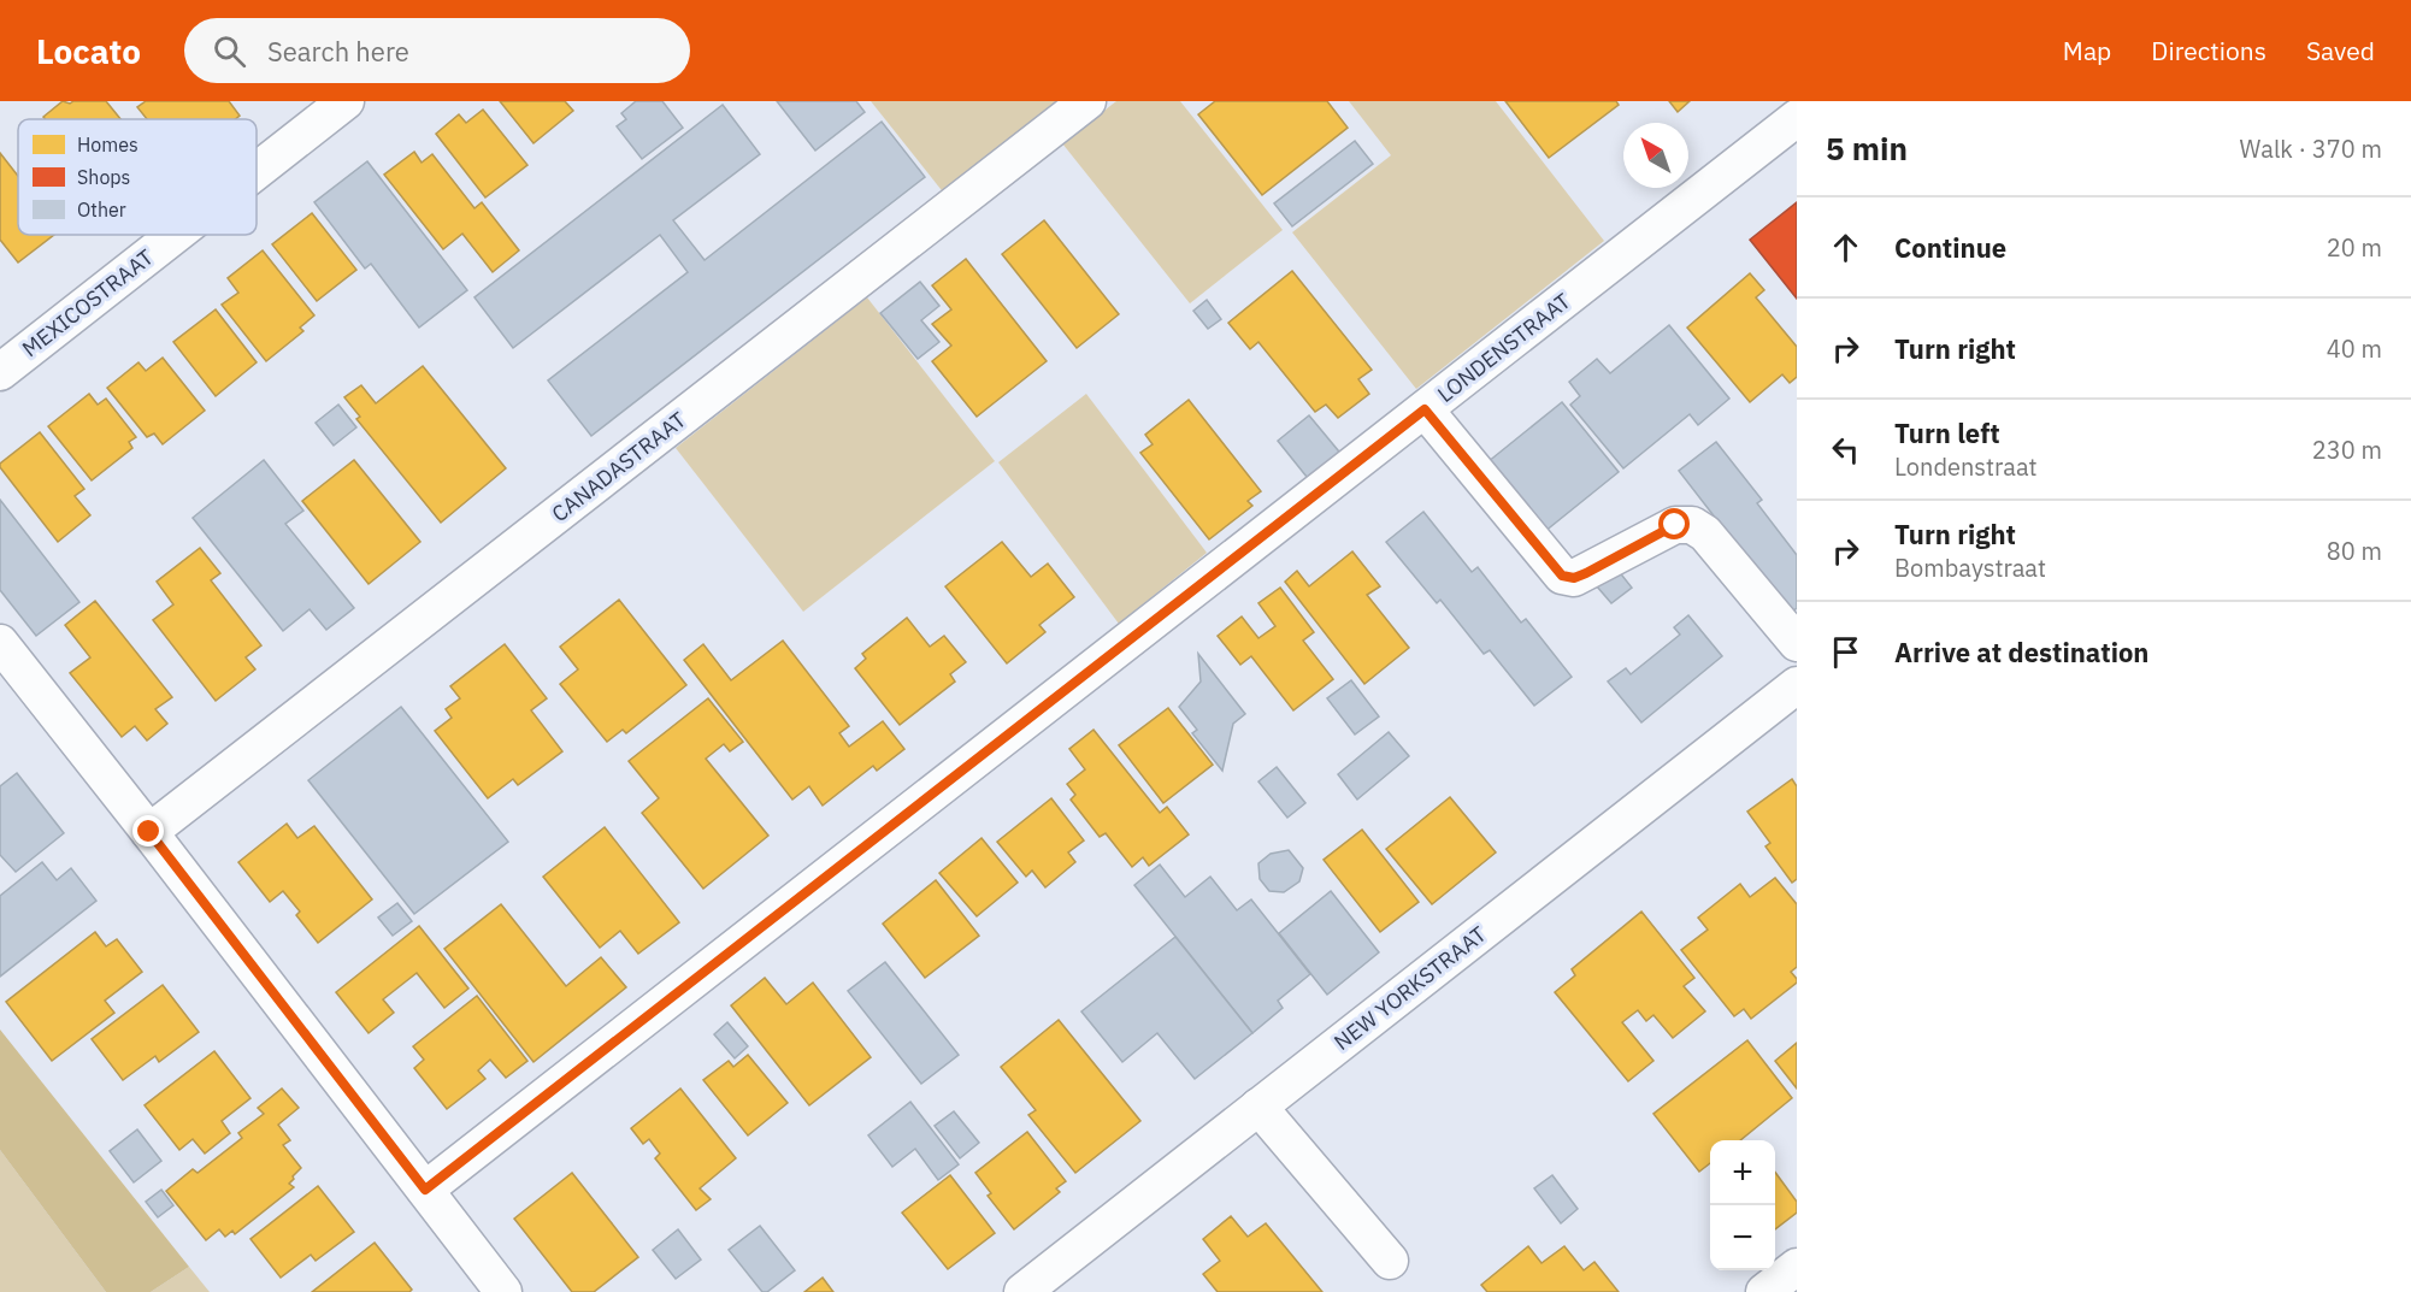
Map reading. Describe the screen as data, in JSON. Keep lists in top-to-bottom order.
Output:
{
  "streets": {
    "street": [
      "MEXICOSTRAAT",
      "LONDENSTRAAT",
      "CANADASTRAAT",
      "NEW YORKSTRAAT"
    ]
  },
  "legend": ["Homes", "Shops", "Other"],
  "north": "top left",
  "page": {
    "header": "Locato",
    "search": "Search here",
    "nav": ["Map", "Directions", "Saved"],
    "heading": ["5 min", "Walk · 370 m"],
    "list": [
      ["Continue", "20 m"],
      ["Turn right", "40 m"],
      ["Turn left", "Londenstraat", "230 m"],
      ["Turn right", "Bombaystraat", "80 m"],
      "Arrive at destination"
    ],
    "map_buttons": ["+", "−"]
  }
}
